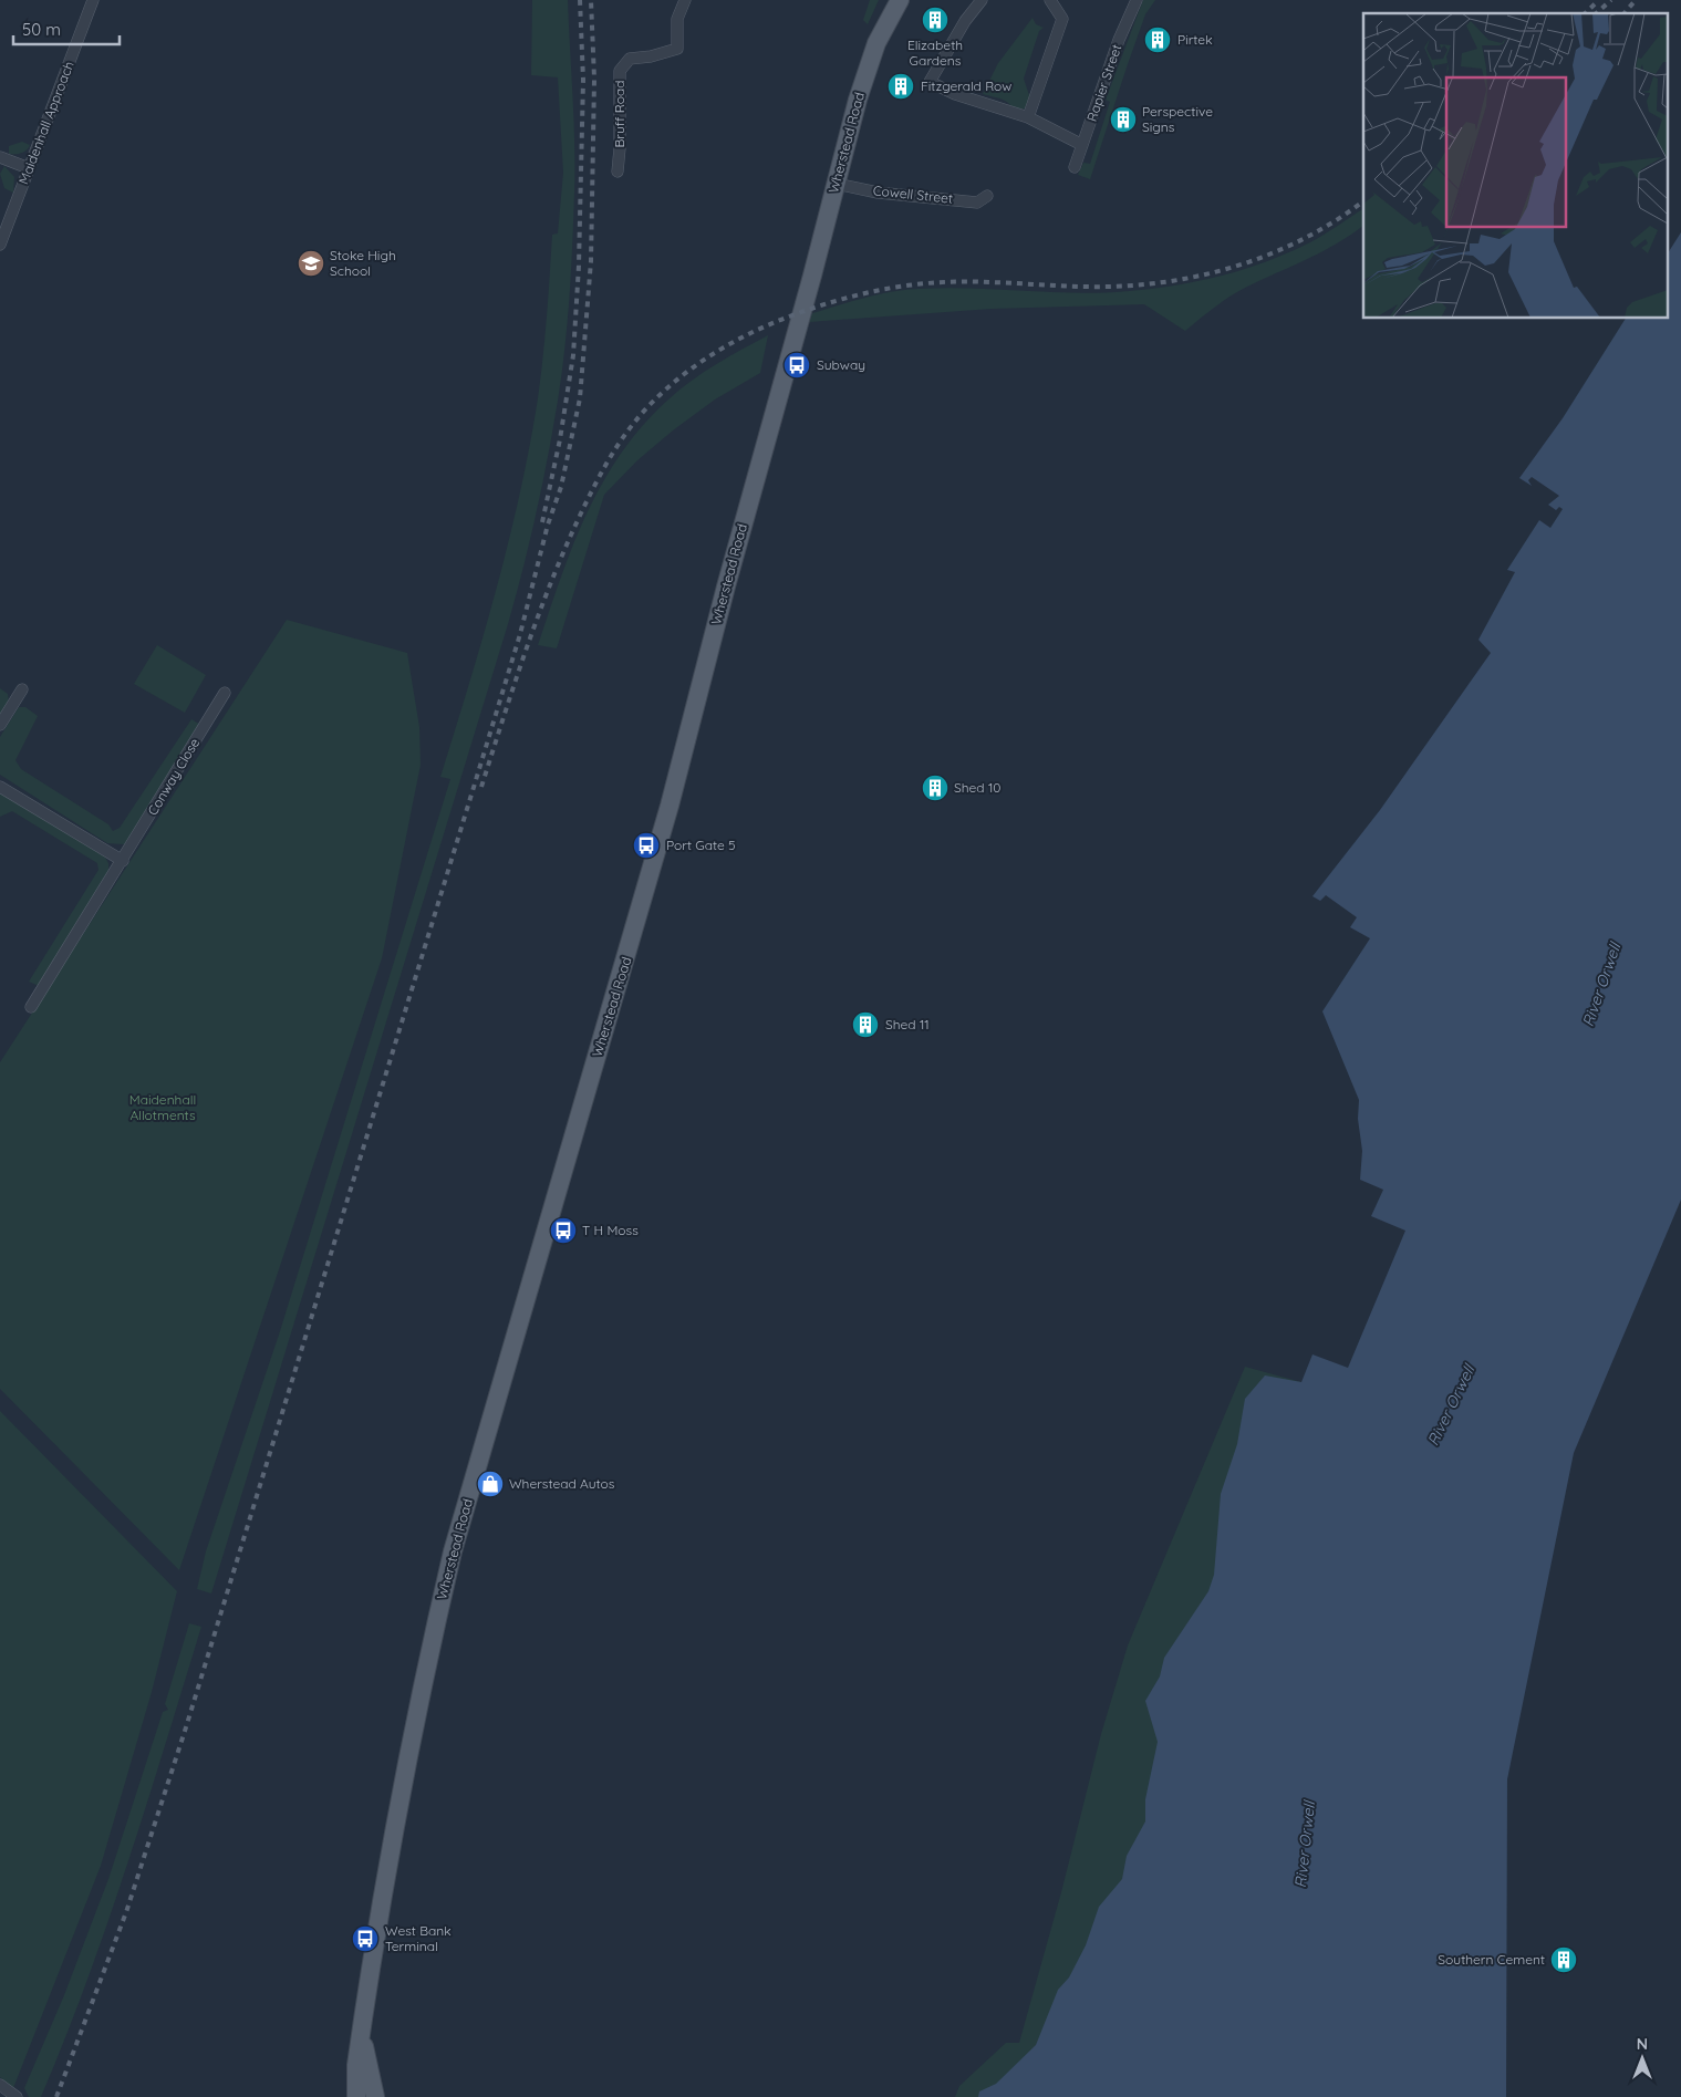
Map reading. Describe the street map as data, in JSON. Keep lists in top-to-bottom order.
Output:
{
  "streets": {
    "main road": ["Wherstead Road"],
    "street": [
      "Rapier Street",
      "Bruff Road",
      "Maidenhall Approach",
      "Cowell Street",
      "Conway Close"
    ]
  },
  "crossings": [
    ["Wherstead Road", "Cowell Street"]
  ],
  "water": ["River Orwell"],
  "parks": ["Maidenhall Allotments"],
  "places": {
    "building": [
      "Elizabeth Gardens",
      "Pirtek",
      "Fitzgerald Row",
      "Perspective Signs",
      "Shed 10",
      "Shed 11",
      "Southern Cement"
    ],
    "school or university": ["Stoke High School"],
    "bus stop": [
      "Subway",
      "Port Gate 5",
      "T H Moss",
      "West Bank Terminal"
    ],
    "shop": ["Wherstead Autos"]
  },
  "scale_bar": "50 m",
  "north": "top"
}
